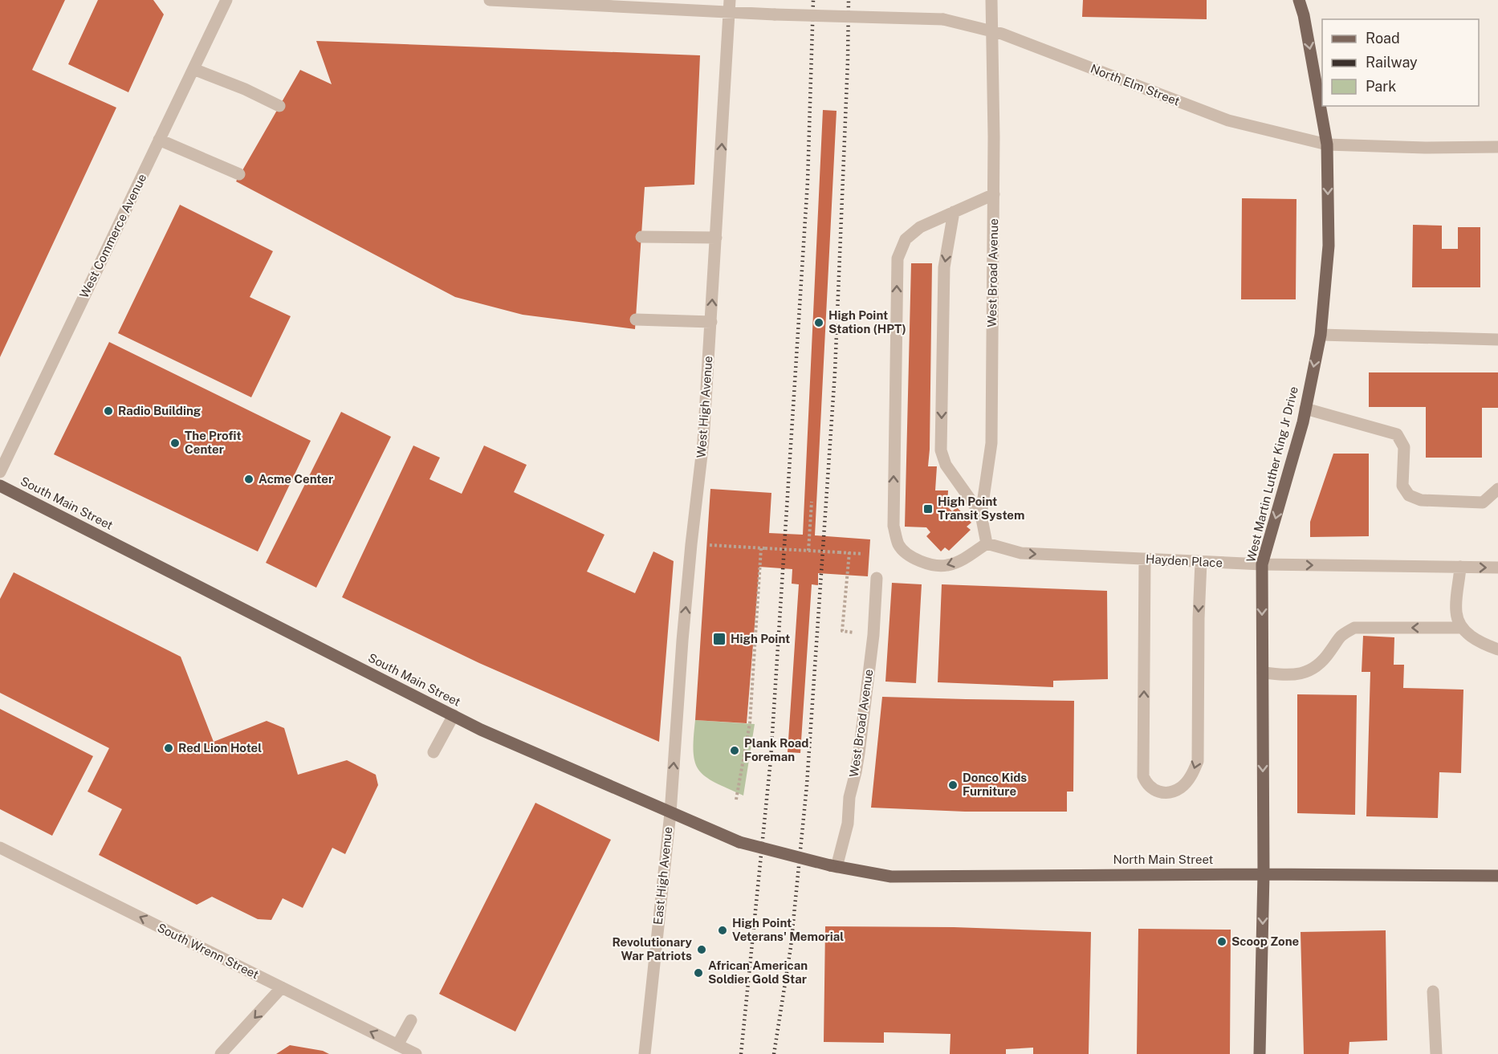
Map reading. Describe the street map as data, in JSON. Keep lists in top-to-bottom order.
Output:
{
  "streets": {
    "main road": ["West Martin Luther King Jr Drive", "South Main Street", "North Main Street"],
    "street": [
      "North Elm Street",
      "West Commerce Avenue",
      "West Broad Avenue",
      "West High Avenue",
      "Hayden Place",
      "East High Avenue",
      "South Wrenn Street"
    ]
  },
  "crossings": [
    ["North Elm Street", "West Broad Avenue"],
    ["North Elm Street", "West High Avenue"],
    ["North Elm Street", "West Martin Luther King Jr Drive"],
    ["West Broad Avenue", "South Main Street"],
    ["West Broad Avenue", "Hayden Place"],
    ["West Broad Avenue", "North Main Street"],
    ["West High Avenue", "South Main Street"],
    ["West High Avenue", "East High Avenue"],
    ["West Martin Luther King Jr Drive", "Hayden Place"],
    ["West Martin Luther King Jr Drive", "North Main Street"],
    ["South Main Street", "North Main Street"],
    ["South Main Street", "East High Avenue"]
  ],
  "one_way": [
    "West High Avenue",
    "West Martin Luther King Jr Drive",
    "Hayden Place",
    "South Wrenn Street"
  ],
  "places": {
    "other": [
      "High Point Station (HPT)",
      "Radio Building",
      "The Profit Center",
      "Acme Center",
      "Red Lion Hotel",
      "Plank Road Foreman",
      "Donco Kids Furniture",
      "High Point Veterans' Memorial",
      "Scoop Zone",
      "Revolutionary War Patriots",
      "African American Soldier Gold Star"
    ],
    "transit": ["High Point Transit System", "High Point"]
  },
  "legend": ["Road", "Railway", "Park"]
}
